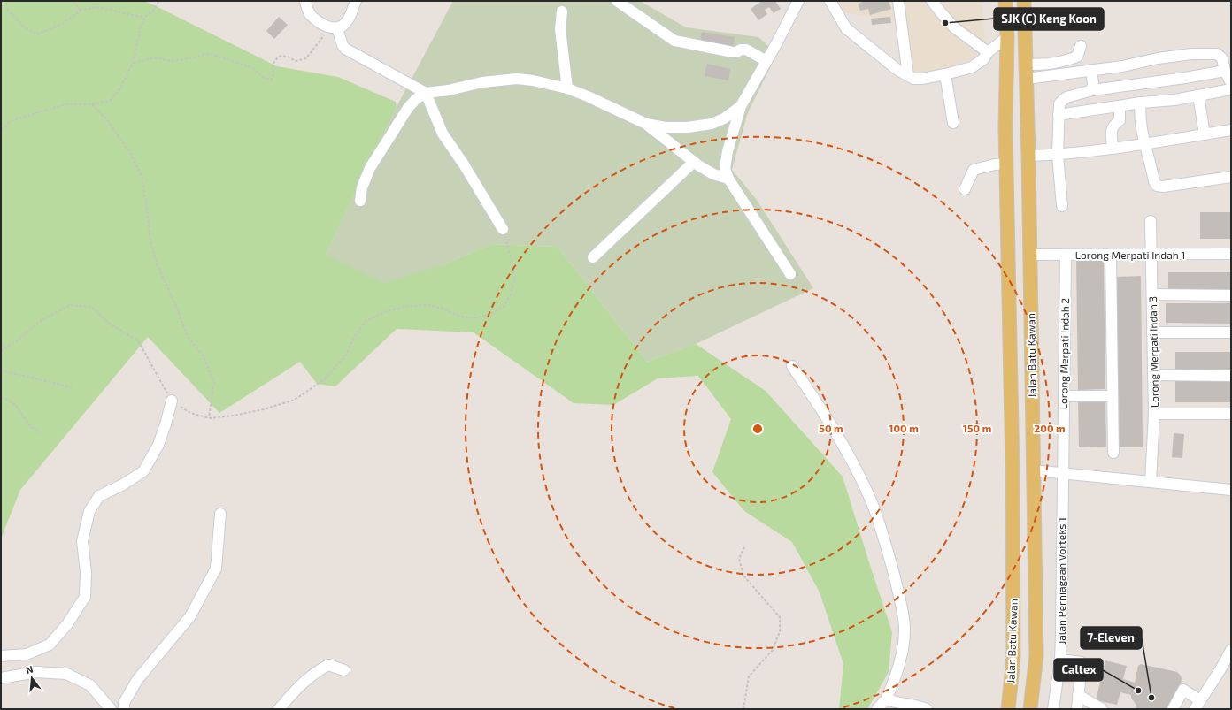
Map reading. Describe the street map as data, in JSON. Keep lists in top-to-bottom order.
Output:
{
  "streets": {
    "main road": ["Jalan Batu Kawan"],
    "street": [
      "Lorong Merpati Indah 1",
      "Lorong Merpati Indah 3",
      "Lorong Merpati Indah 2",
      "Jalan Perniagaan Vorteks 1"
    ]
  },
  "crossings": [
    ["Lorong Merpati Indah 1", "Lorong Merpati Indah 3"],
    ["Lorong Merpati Indah 1", "Lorong Merpati Indah 2"],
    ["Lorong Merpati Indah 1", "Jalan Batu Kawan"],
    ["Lorong Merpati Indah 2", "Jalan Perniagaan Vorteks 1"]
  ],
  "places": ["SJK (C) Keng Koon", "Caltex", "7-Eleven"],
  "north": "top",
  "rings": [
    "50 m",
    "100 m",
    "150 m",
    "200 m"
  ]
}
